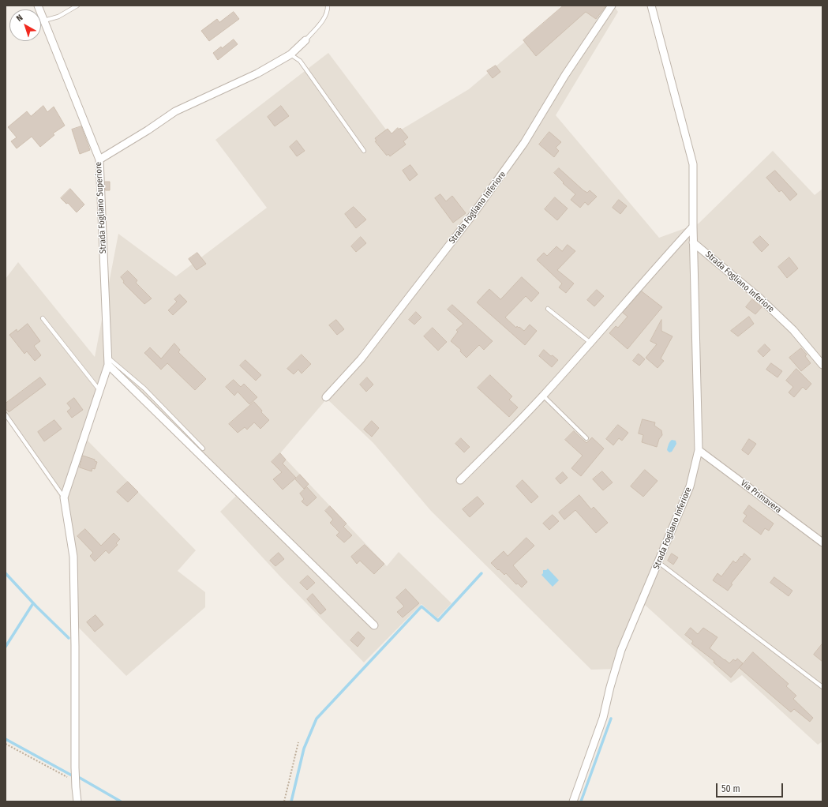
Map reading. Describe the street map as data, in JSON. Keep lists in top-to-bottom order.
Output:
{
  "streets": {
    "street": ["Strada Fogliano Superiore", "Strada Fogliano Inferiore", "Via Primavera"]
  },
  "crossings": [
    ["Strada Fogliano Inferiore", "Via Primavera"]
  ],
  "scale_bar": "50 m",
  "north": "top left"
}
